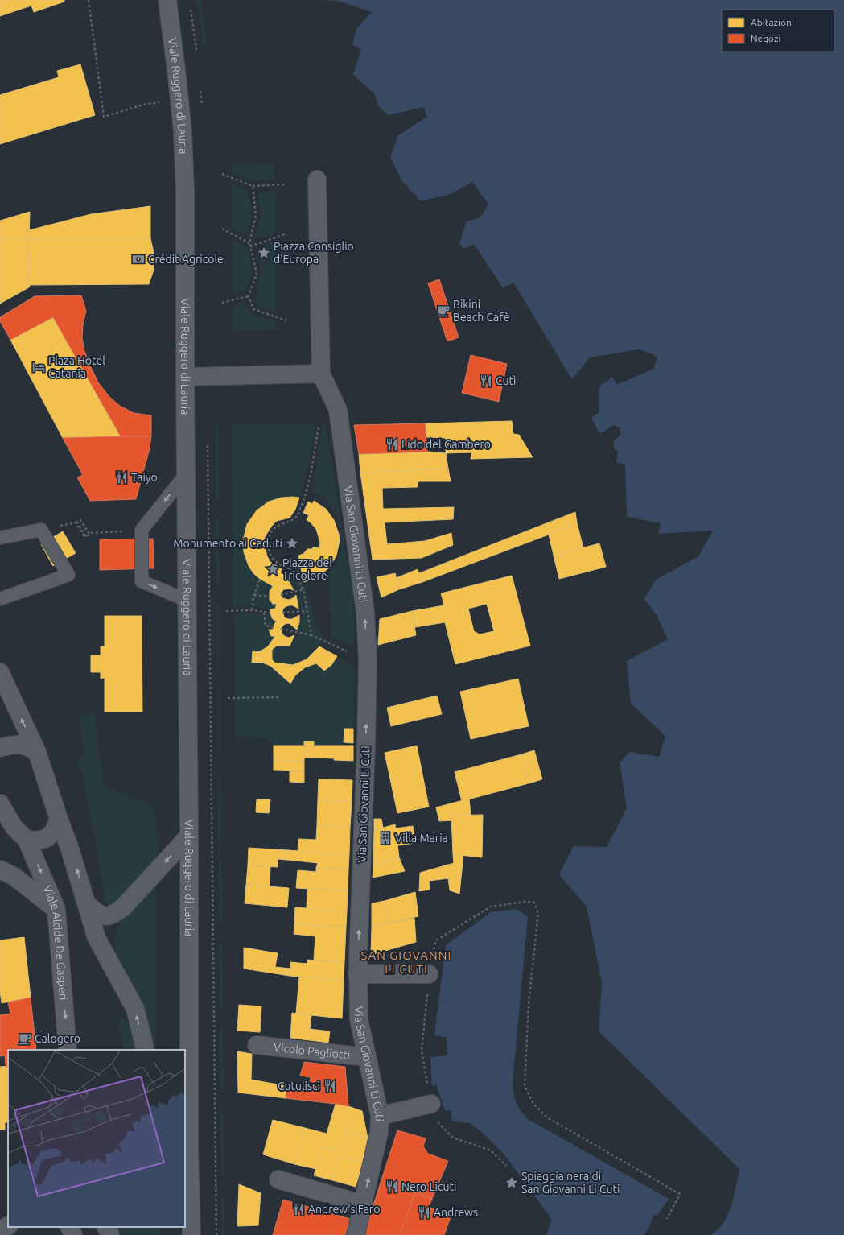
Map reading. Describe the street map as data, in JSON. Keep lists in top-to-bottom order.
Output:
{
  "streets": {
    "main road": ["Viale Ruggero di Lauria"],
    "street": ["Via San Giovanni Li Cuti", "Viale Alcide De Gasperi", "Vicolo Pagliotti"]
  },
  "crossings": [
    ["Via San Giovanni Li Cuti", "Vicolo Pagliotti"]
  ],
  "one_way": ["Via San Giovanni Li Cuti"],
  "districts": ["SAN GIOVANNI LI CUTI"],
  "places": {
    "place": [
      "Piazza Consiglio d'Europa",
      "Monumento ai Caduti",
      "Piazza del Tricolore",
      "Spiaggia nera di San Giovanni Li Cuti"
    ],
    "bank": ["Crédit Agricole"],
    "cafe": ["Bikini Beach Cafè", "Calogero"],
    "hotel": ["Plaza Hotel Catania"],
    "restaurant": [
      "Cutì",
      "Lido del Gambero",
      "Taiyo",
      "Cutulisci",
      "Nero Licuti",
      "Andrew's Faro",
      "Andrews"
    ],
    "building": ["Villa Maria"]
  },
  "legend": ["Abitazioni", "Negozi"]
}
